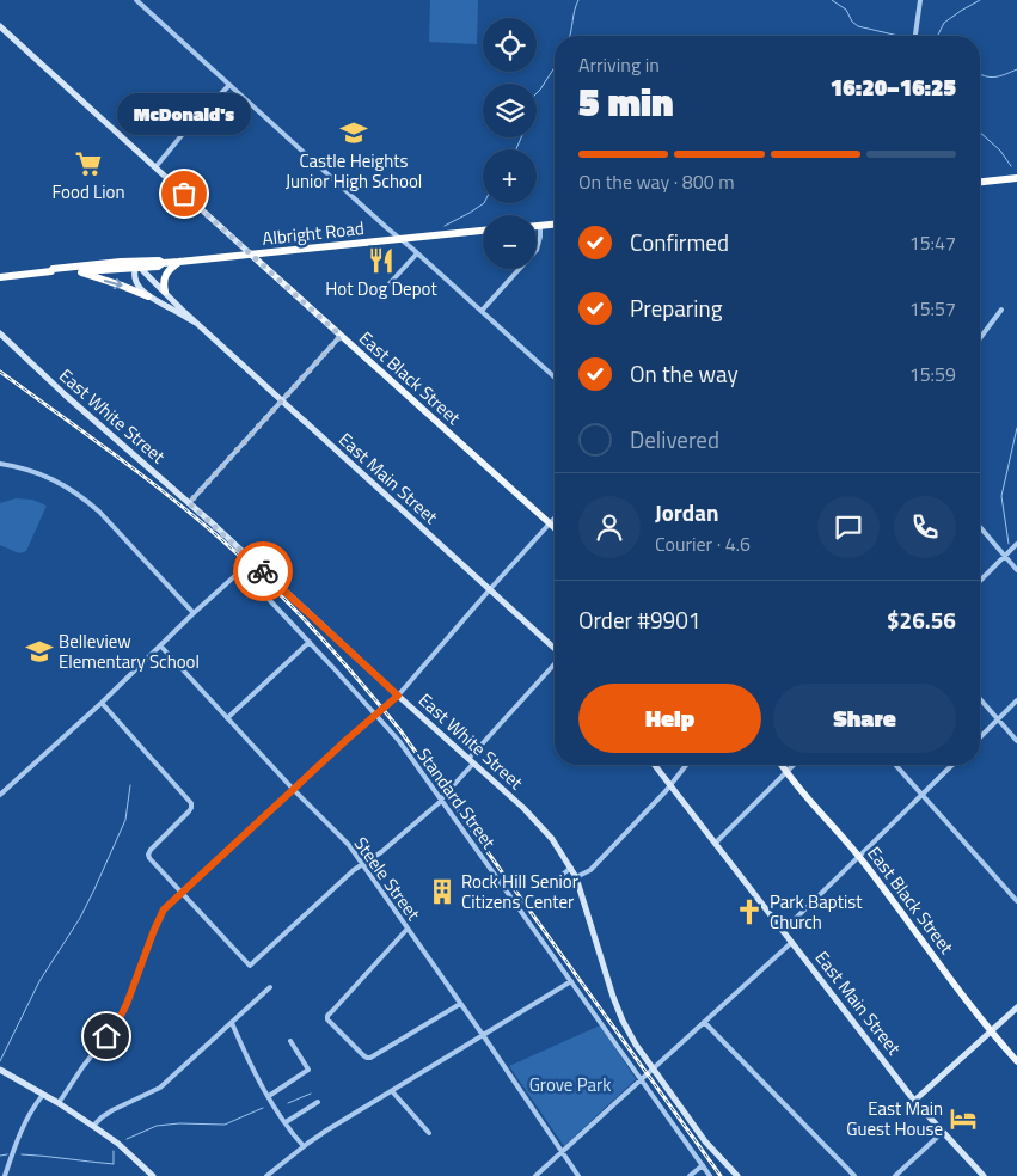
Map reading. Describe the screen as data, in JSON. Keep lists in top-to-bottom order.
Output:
{
  "streets": {
    "highway": ["Albright Road"],
    "main road": ["East Black Street"],
    "street": [
      "East White Street",
      "East Main Street",
      "Standard Street",
      "Steele Street"
    ]
  },
  "crossings": [
    ["Albright Road", "East Black Street"],
    ["Albright Road", "East Main Street"]
  ],
  "parks": ["Grove Park"],
  "places": {
    "school or university": ["Castle Heights Junior High School", "Belleview Elementary School"],
    "supermarket": ["Food Lion"],
    "other": ["McDonald's"],
    "restaurant": ["Hot Dog Depot"],
    "building": ["Rock Hill Senior Citizens Center"],
    "church": ["Park Baptist Church"],
    "hotel": ["East Main Guest House"]
  },
  "page": {
    "map_buttons": ["+", "−"],
    "heading": ["5 min", "Arriving in", "16:20–16:25"],
    "panel": [
      "Jordan",
      "Courier · 4.6",
      "Order #9901",
      "$26.56"
    ],
    "bubble": "McDonald's",
    "bar": "On the way · 800 m",
    "list": [
      ["Confirmed", "15:47"],
      ["Preparing", "15:57"],
      ["On the way", "15:59"],
      "Delivered"
    ],
    "buttons": ["Help", "Share"]
  }
}
